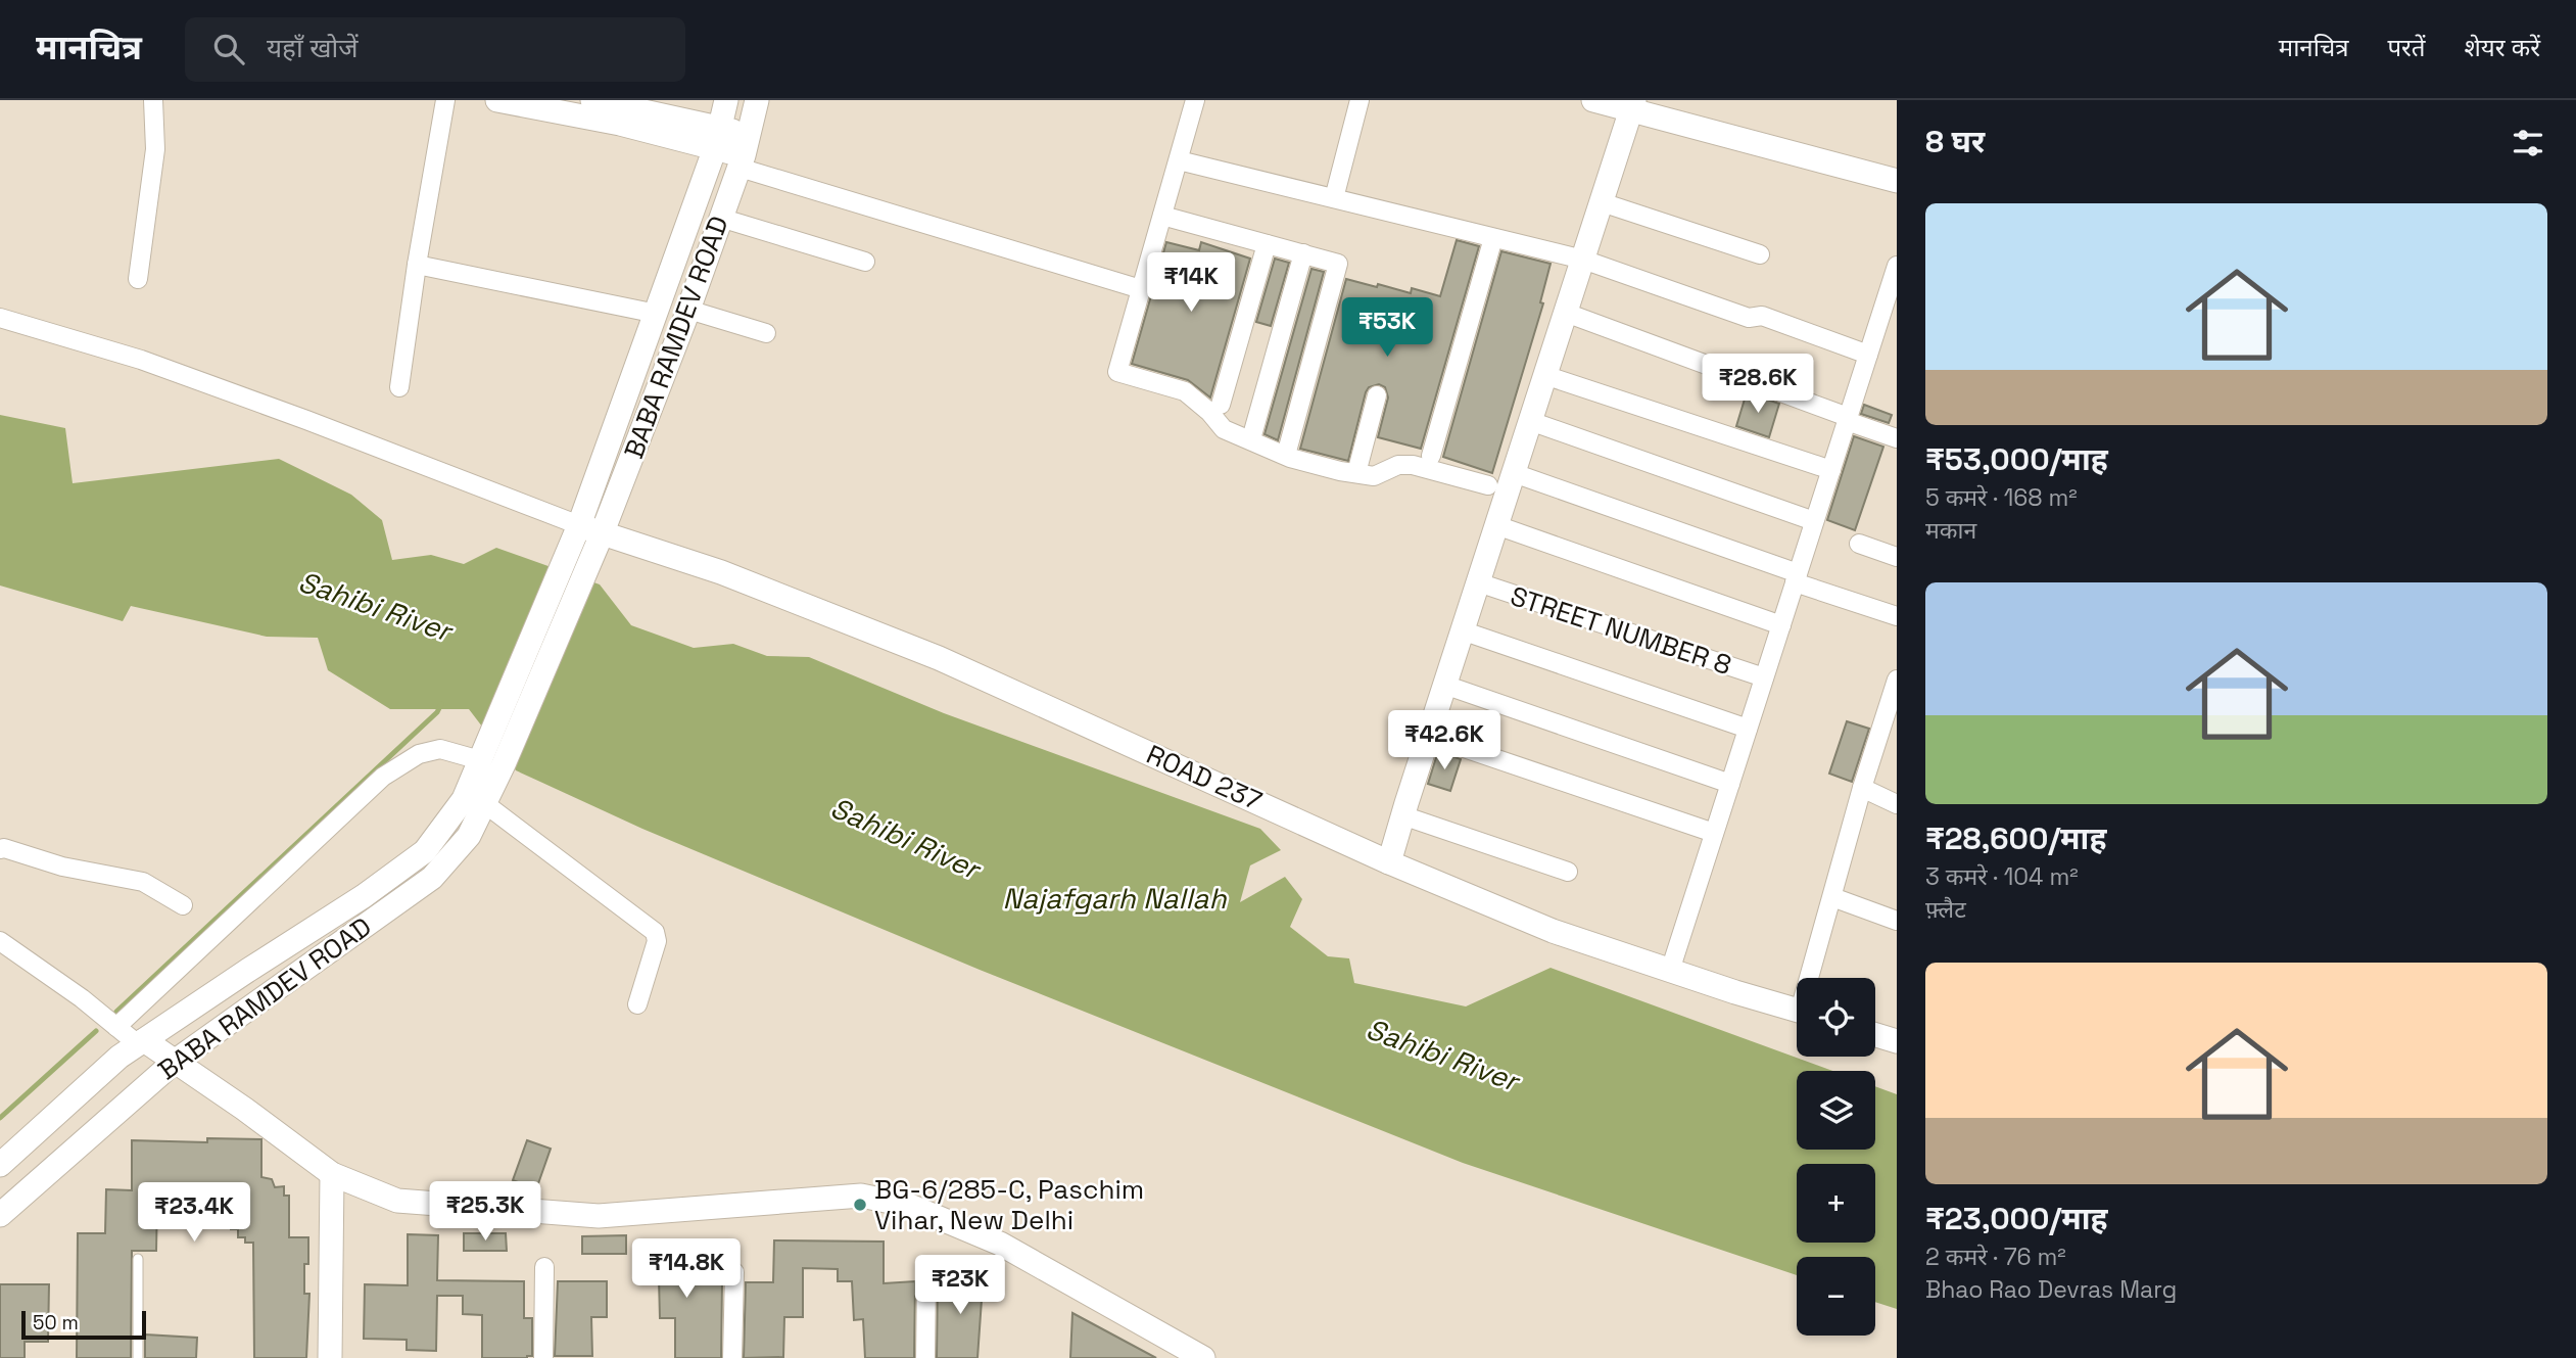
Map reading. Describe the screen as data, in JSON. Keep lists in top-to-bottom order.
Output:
{
  "streets": {
    "street": ["BABA RAMDEV ROAD", "STREET NUMBER 8", "ROAD 237"]
  },
  "crossings": [
    ["BABA RAMDEV ROAD", "ROAD 237"]
  ],
  "water": ["Sahibi River", "Najafgarh Nallah"],
  "places": ["BG-6/285-C, Paschim Vihar, New Delhi"],
  "scale_bar": "50 m",
  "page": {
    "header": "मानचित्र",
    "search": "यहाँ खोजें",
    "nav": ["मानचित्र", "परतें", "शेयर करें"],
    "heading": "8 घर",
    "list": [
      {
        "name": "₹53,000/माह",
        "note": "5 कमरे · 168 m² · मकान"
      },
      {
        "name": "₹28,600/माह",
        "note": "3 कमरे · 104 m² · फ़्लैट"
      },
      {
        "name": "₹23,000/माह",
        "note": "2 कमरे · 76 m² · Bhao Rao Devras Marg"
      }
    ],
    "price": [
      "₹14K",
      "₹53K",
      "₹28.6K",
      "₹42.6K",
      "₹25.3K",
      "₹23.4K",
      "₹14.8K",
      "₹23K"
    ],
    "map_buttons": ["+", "−"],
    "scale": "50 m"
  }
}
